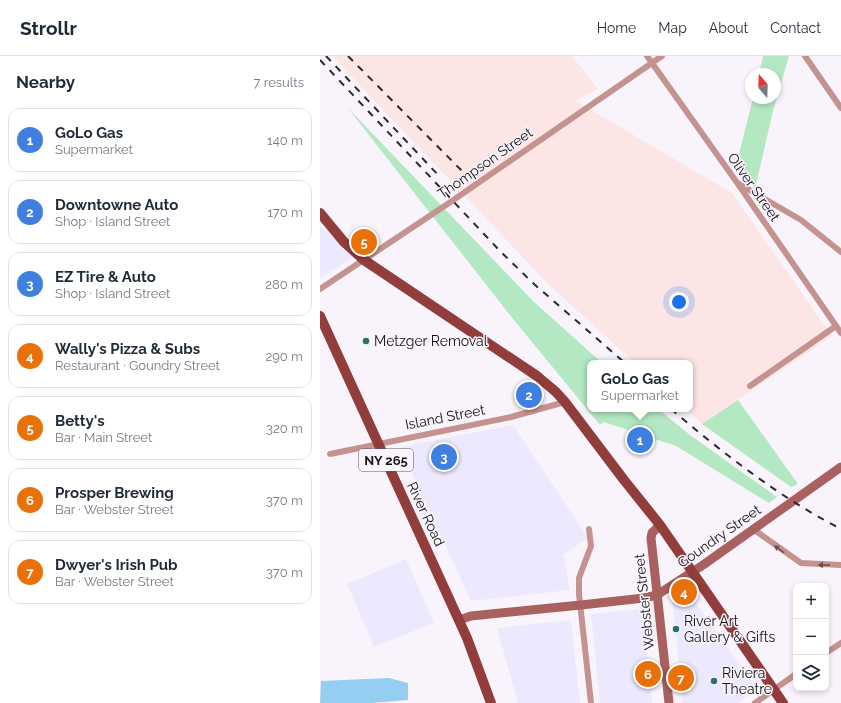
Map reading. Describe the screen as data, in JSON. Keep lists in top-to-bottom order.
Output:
{
  "streets": {
    "main road": ["NY 265", "River Road"],
    "street": [
      "Thompson Street",
      "Oliver Street",
      "Island Street",
      "Goundry Street",
      "Webster Street"
    ]
  },
  "crossings": [
    ["Thompson Street", "Oliver Street"],
    ["Island Street", "River Road"],
    ["River Road", "Goundry Street"],
    ["Goundry Street", "Webster Street"]
  ],
  "places": ["Metzger Removal", "River Art Gallery & Gifts", "Riviera Theatre"],
  "north": "top",
  "page": {
    "header": "Strollr",
    "nav": [
      "Home",
      "Map",
      "About",
      "Contact"
    ],
    "heading": ["Nearby", "7 results"],
    "list": [
      {
        "mark": "1",
        "name": "GoLo Gas",
        "note": "Supermarket",
        "value": "140 m"
      },
      {
        "mark": "2",
        "name": "Downtowne Auto",
        "note": "Shop · Island Street",
        "value": "170 m"
      },
      {
        "mark": "3",
        "name": "EZ Tire & Auto",
        "note": "Shop · Island Street",
        "value": "280 m"
      },
      {
        "mark": "4",
        "name": "Wally's Pizza & Subs",
        "note": "Restaurant · Goundry Street",
        "value": "290 m"
      },
      {
        "mark": "5",
        "name": "Betty's",
        "note": "Bar · Main Street",
        "value": "320 m"
      },
      {
        "mark": "6",
        "name": "Prosper Brewing",
        "note": "Bar · Webster Street",
        "value": "370 m"
      },
      {
        "mark": "7",
        "name": "Dwyer's Irish Pub",
        "note": "Bar · Webster Street",
        "value": "370 m"
      }
    ],
    "pins": [
      "5",
      "2",
      "1",
      "3",
      "4",
      "6",
      "7"
    ],
    "popup": ["GoLo Gas", "Supermarket"],
    "map_buttons": ["+", "−"]
  }
}
